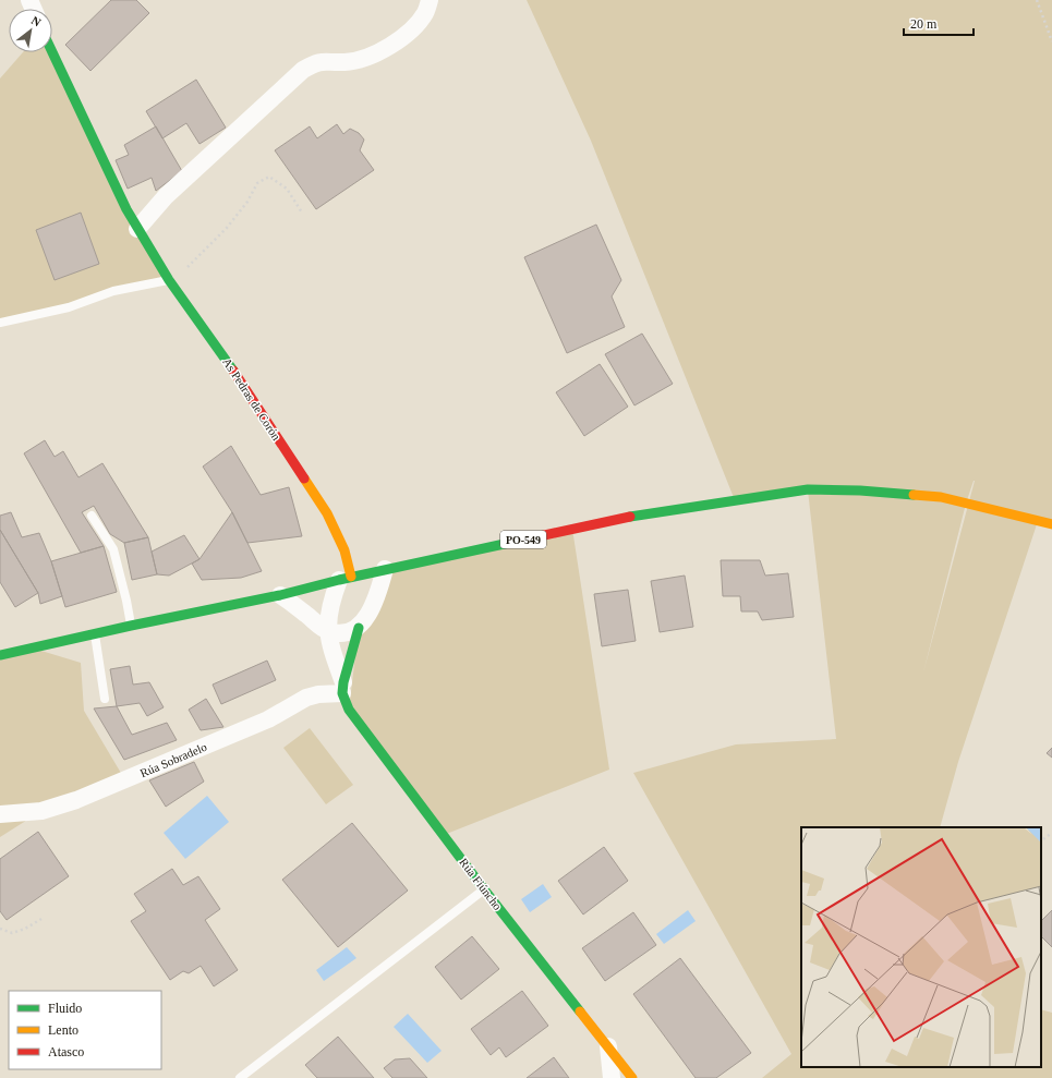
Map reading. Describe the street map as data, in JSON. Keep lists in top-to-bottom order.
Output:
{
  "streets": {
    "street": [
      "As Pedras de Corón",
      "PO-549",
      "Rúa Sobradelo",
      "Rúa Fiúncho"
    ]
  },
  "crossings": [
    ["As Pedras de Corón", "PO-549"],
    ["As Pedras de Corón", "Rúa Fiúncho"],
    ["PO-549", "Rúa Fiúncho"],
    ["Rúa Sobradelo", "Rúa Fiúncho"]
  ],
  "legend": ["Fluido", "Lento", "Atasco"],
  "scale_bar": "20 m",
  "north": "top right"
}
